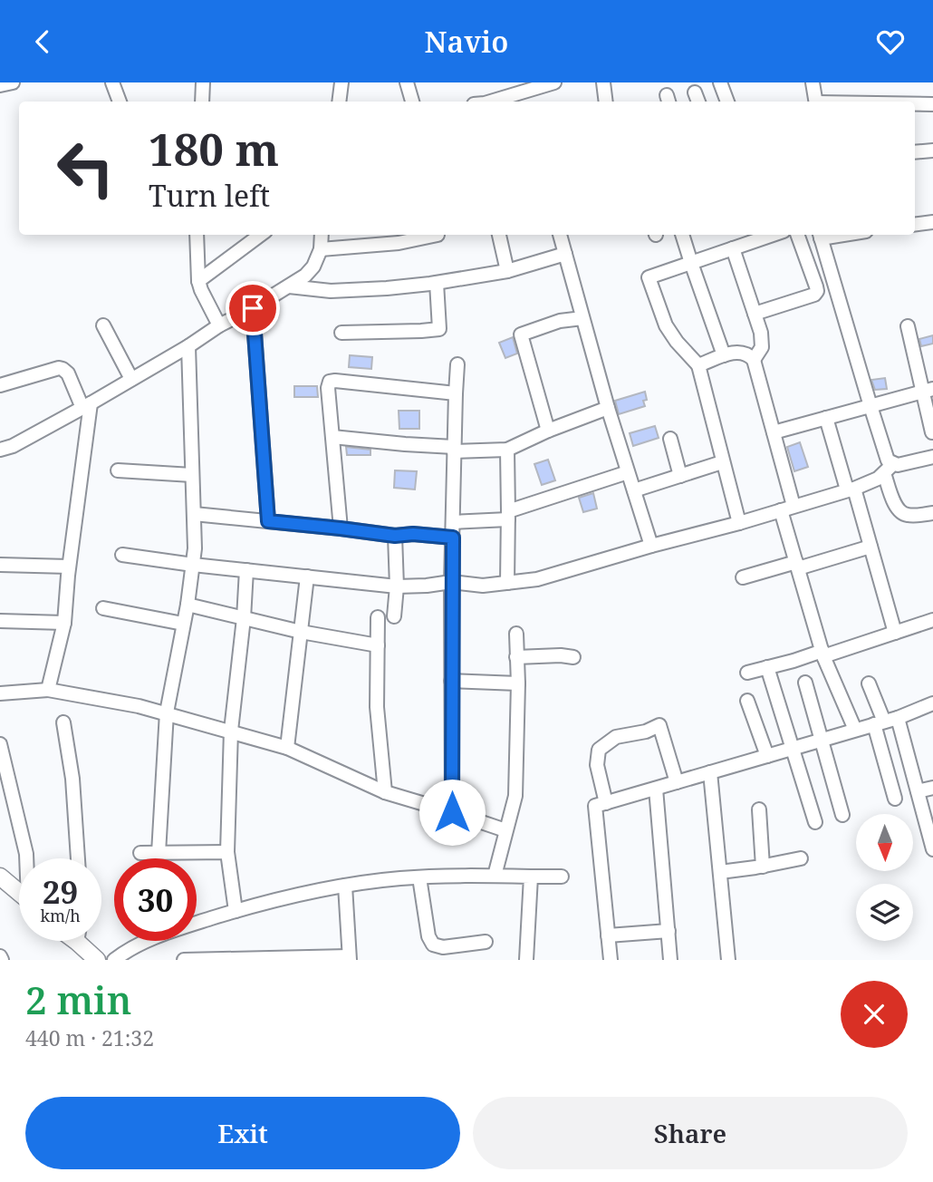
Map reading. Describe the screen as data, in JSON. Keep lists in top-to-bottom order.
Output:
{
  "north": "bottom",
  "page": {
    "header": "Navio",
    "turn": ["180 m", "Turn left"],
    "speed": "29 km/h",
    "limit": "30",
    "heading": ["2 min", "440 m · 21:32"],
    "buttons": ["Exit", "Share"]
  }
}
